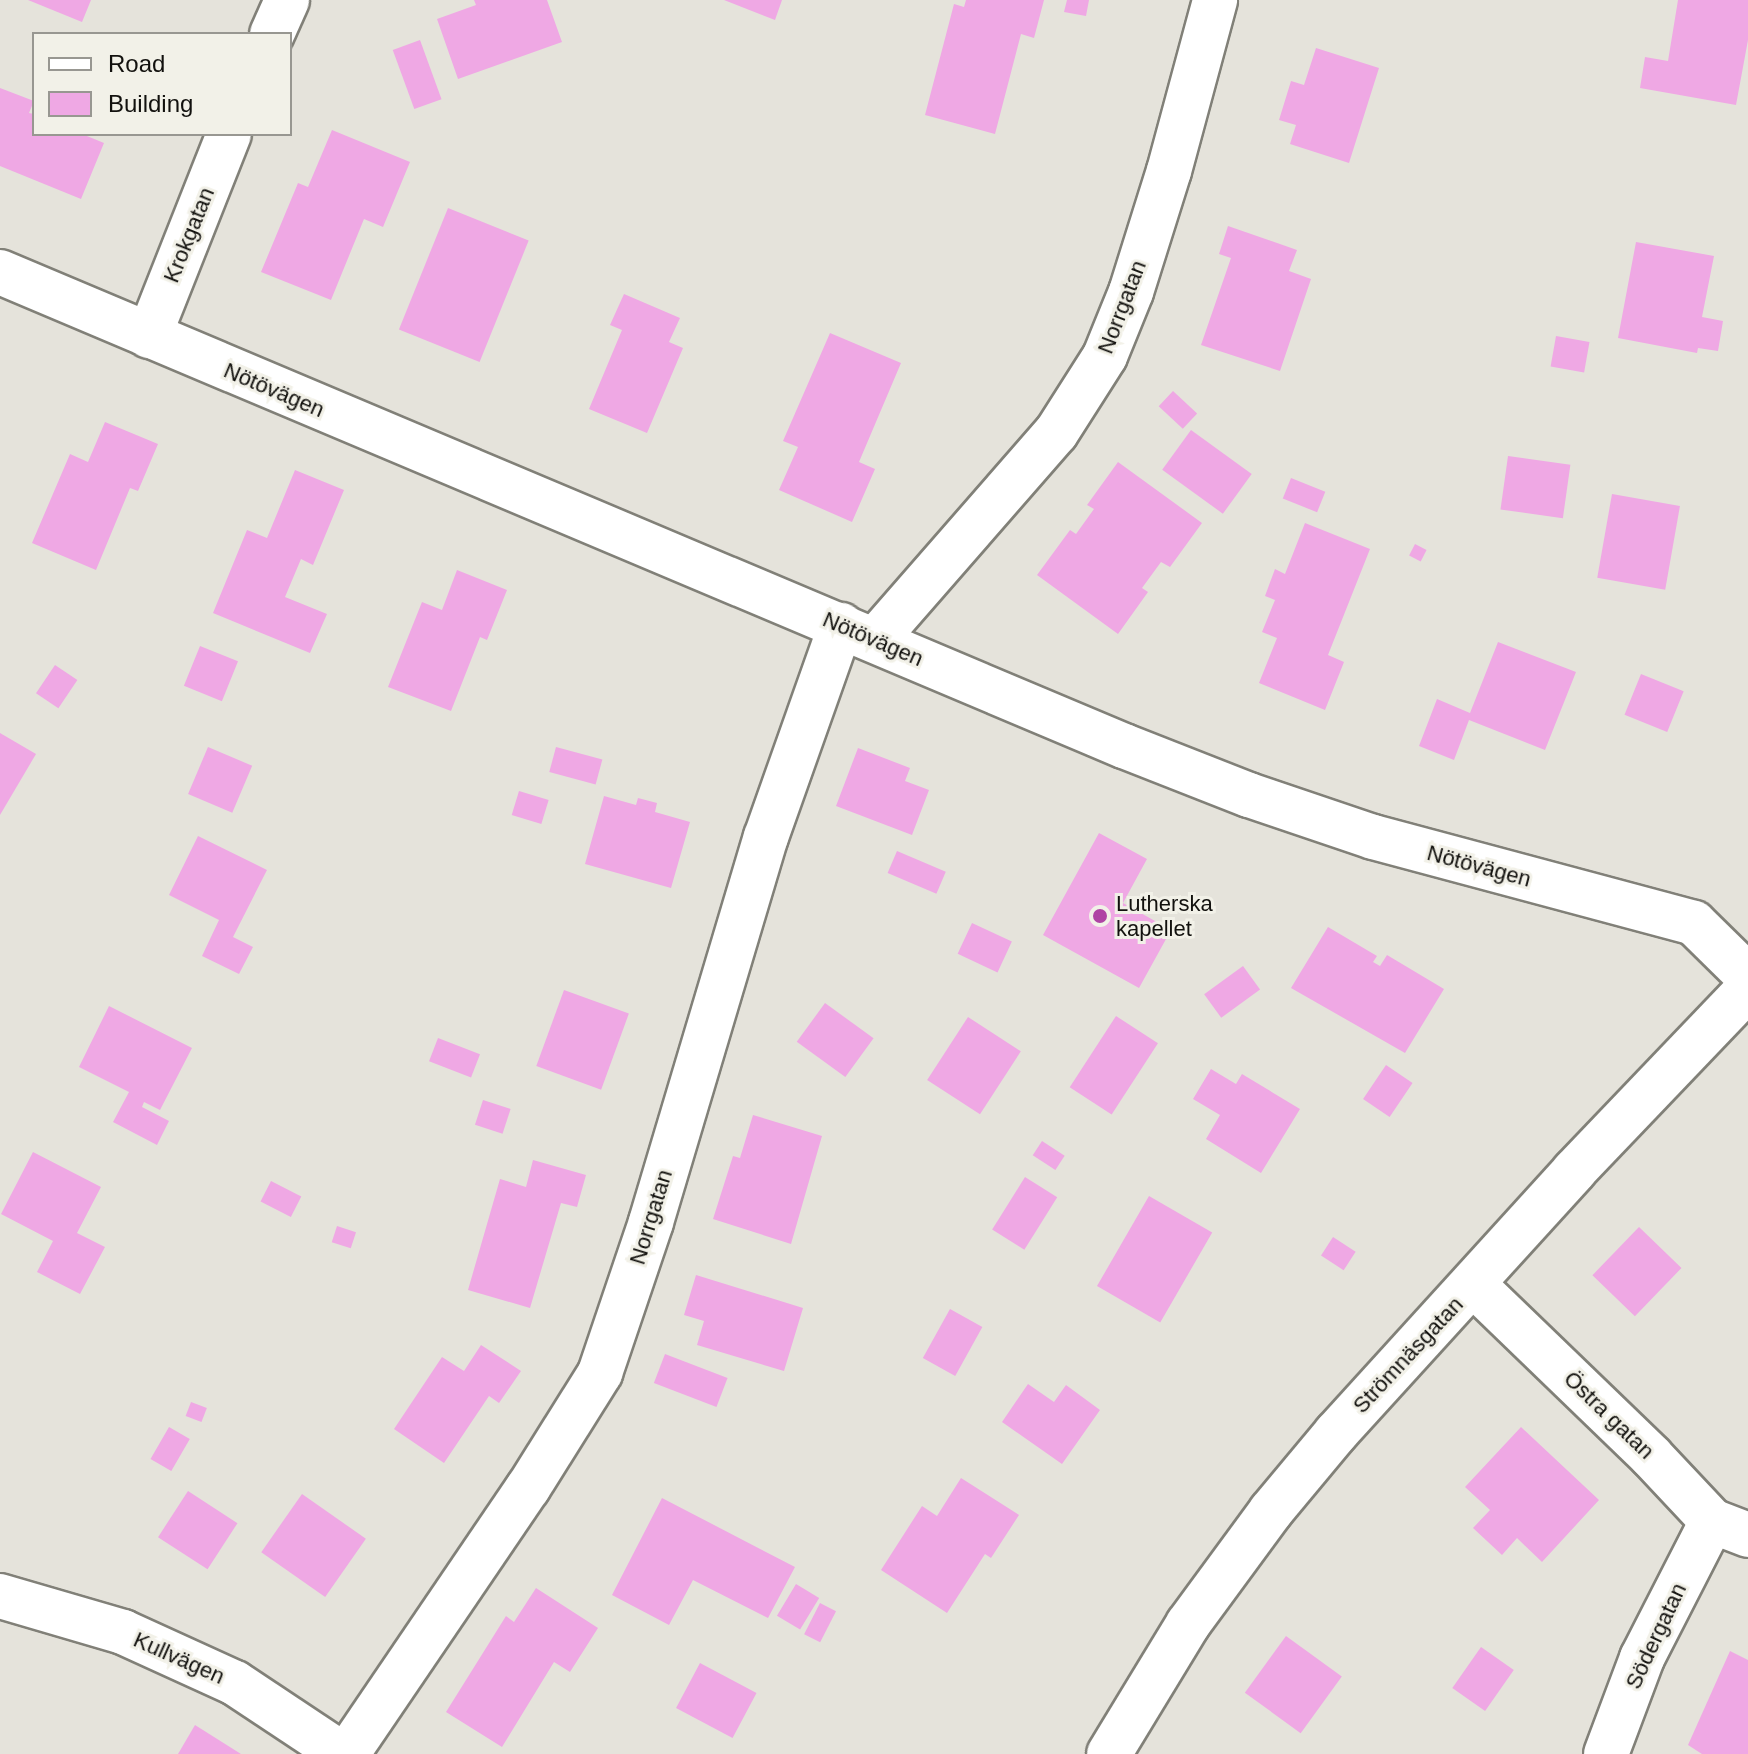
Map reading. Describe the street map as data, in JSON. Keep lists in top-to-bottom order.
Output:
{
  "streets": {
    "street": [
      "Krokgatan",
      "Norrgatan",
      "Nötövägen",
      "Strömnäsgatan",
      "Östra gatan",
      "Södergatan",
      "Kullvägen"
    ]
  },
  "crossings": [
    ["Krokgatan", "Nötövägen"],
    ["Norrgatan", "Nötövägen"],
    ["Norrgatan", "Kullvägen"],
    ["Strömnäsgatan", "Östra gatan"],
    ["Östra gatan", "Södergatan"]
  ],
  "places": ["Lutherska kapellet"],
  "legend": ["Road", "Building"]
}
